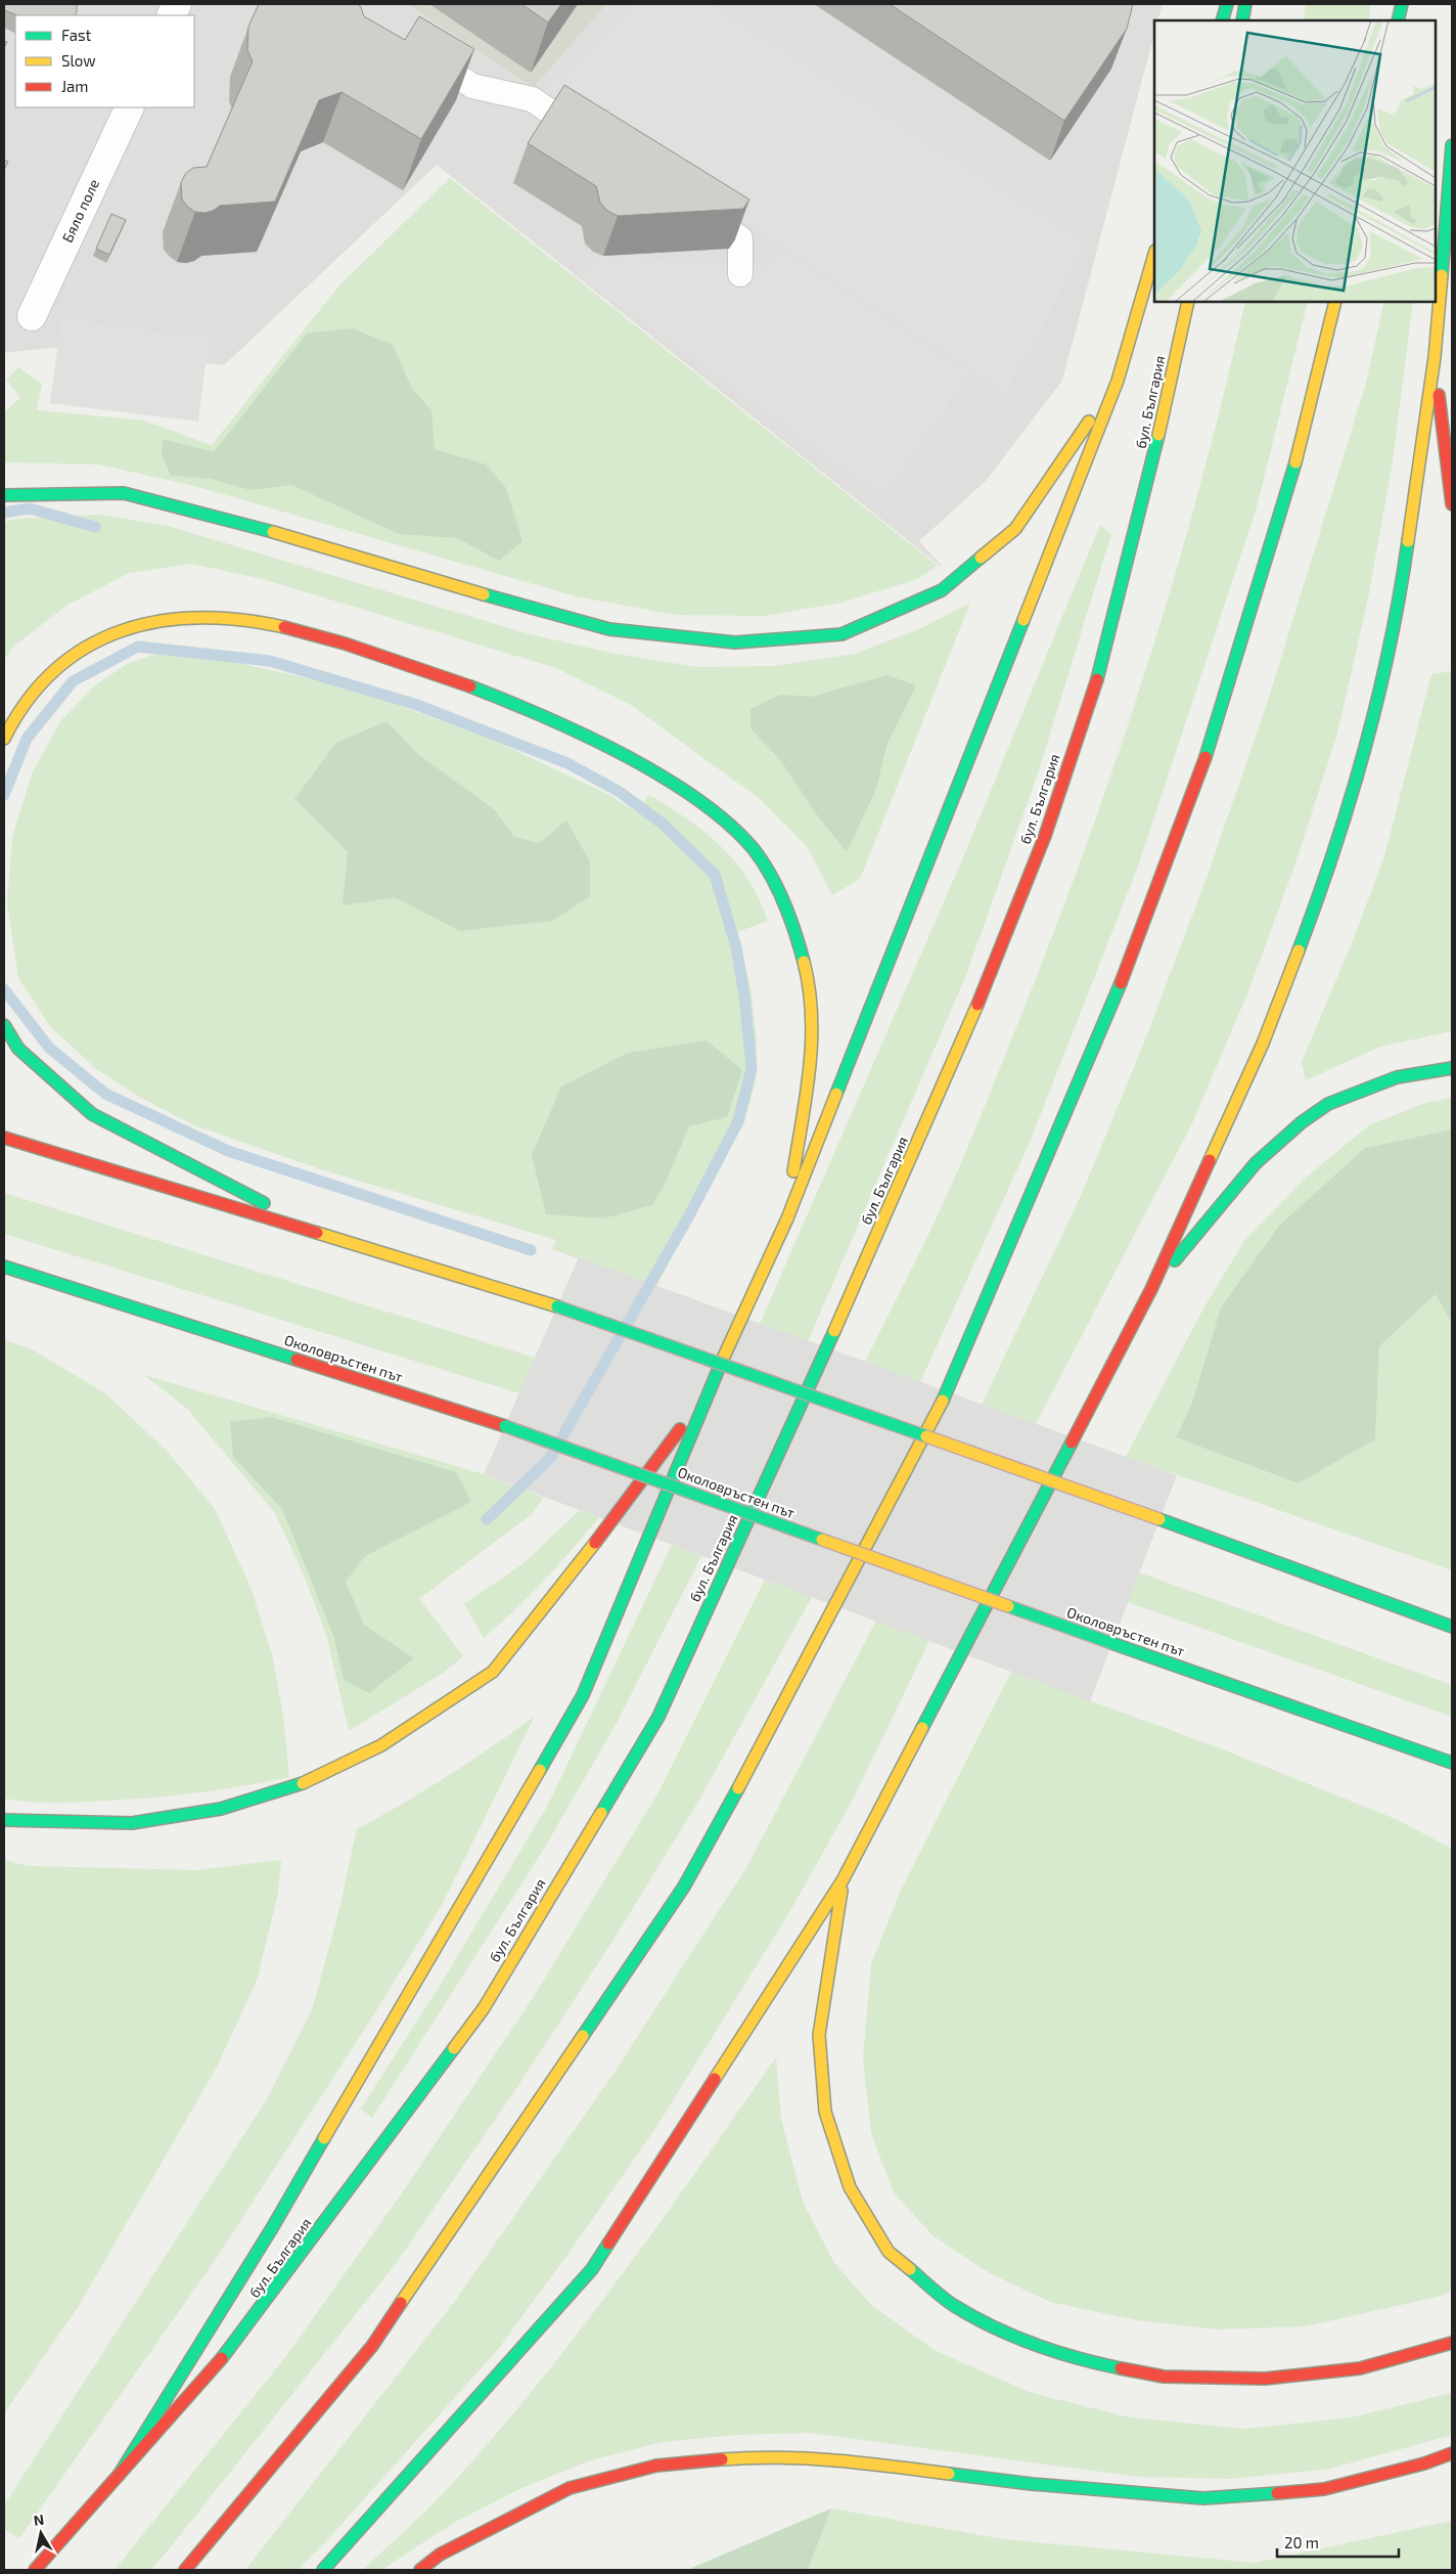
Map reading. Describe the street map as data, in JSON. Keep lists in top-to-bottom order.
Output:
{
  "streets": {
    "main road": ["бул. България", "Околовръстен път"],
    "street": ["Бяло поле"]
  },
  "legend": ["Fast", "Slow", "Jam"],
  "scale_bar": "20 m",
  "north": "top"
}
